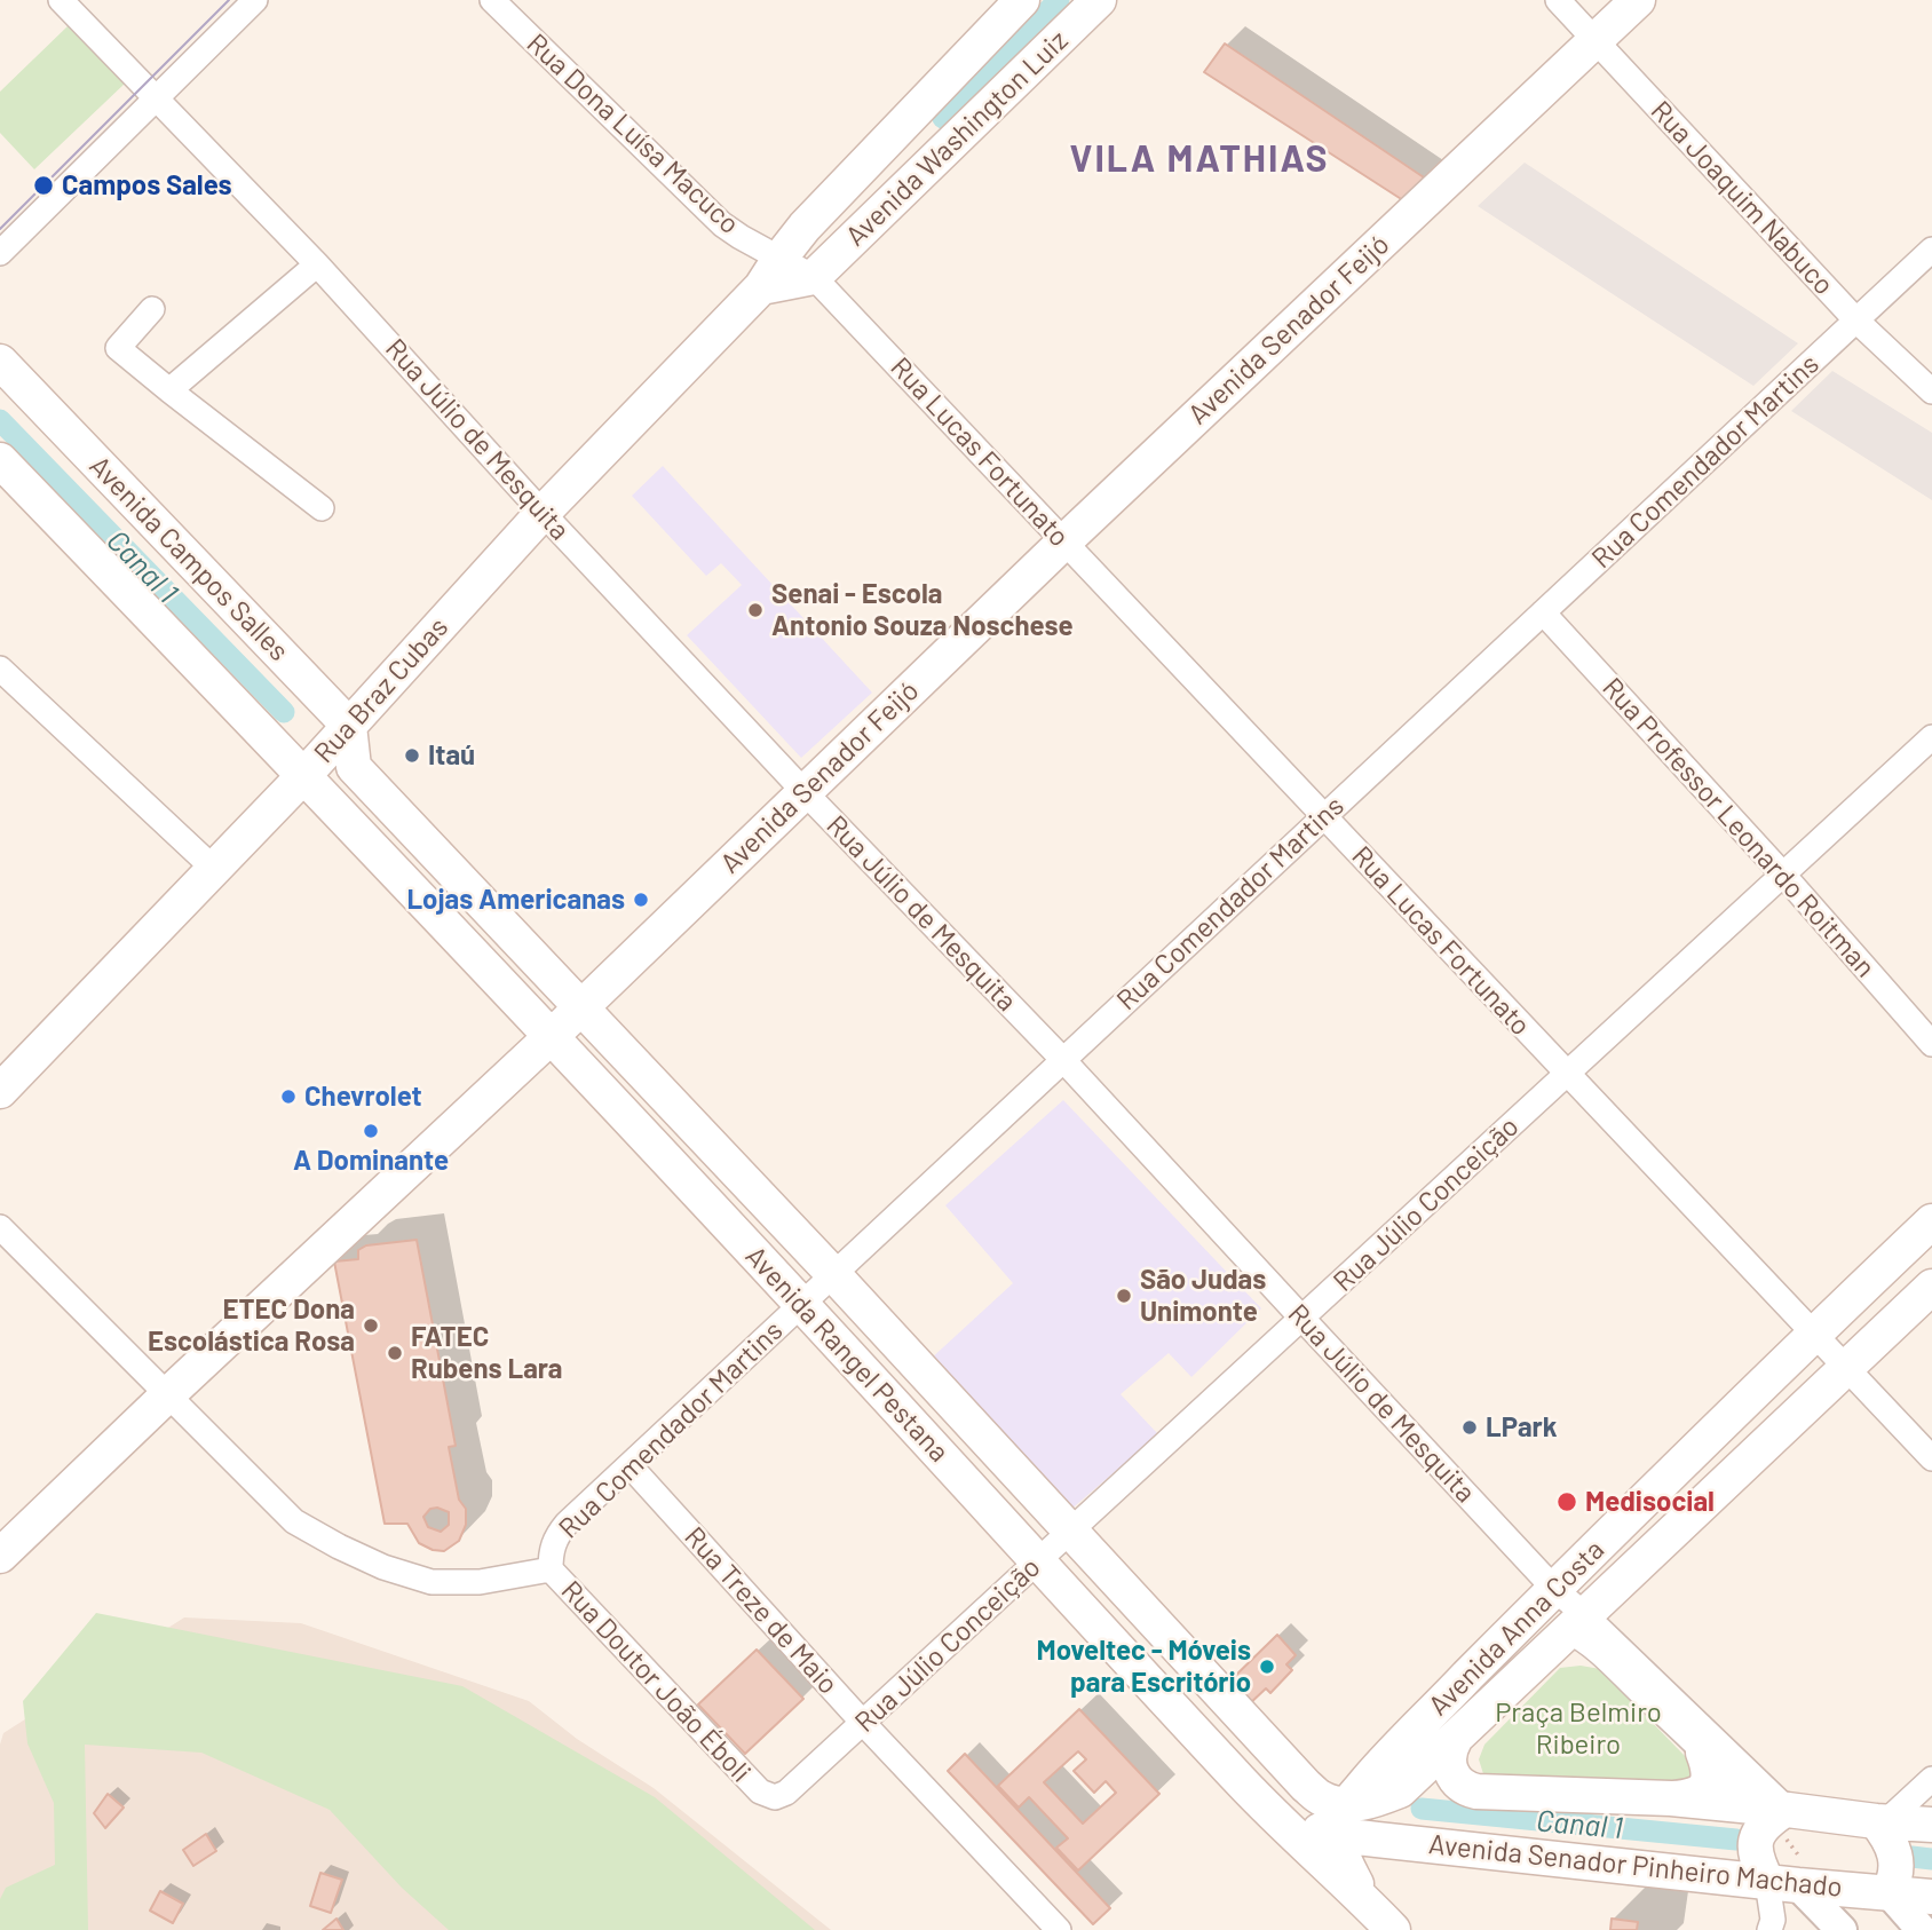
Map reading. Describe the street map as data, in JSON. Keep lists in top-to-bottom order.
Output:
{
  "streets": {
    "main road": [
      "Avenida Washington Luiz",
      "Avenida Senador Feijó",
      "Avenida Campos Salles",
      "Rua Braz Cubas",
      "Avenida Rangel Pestana",
      "Avenida Anna Costa",
      "Avenida Senador Pinheiro Machado"
    ],
    "street": [
      "Rua Dona Luísa Macuco",
      "Rua Joaquim Nabuco",
      "Rua Júlio de Mesquita",
      "Rua Lucas Fortunato",
      "Rua Comendador Martins",
      "Rua Professor Leonardo Roitman",
      "Rua Júlio Conceição",
      "Rua Treze de Maio",
      "Rua Doutor João Éboli"
    ]
  },
  "crossings": [
    ["Rua Dona Luísa Macuco", "Avenida Washington Luiz"],
    ["Rua Dona Luísa Macuco", "Rua Lucas Fortunato"],
    ["Rua Dona Luísa Macuco", "Rua Braz Cubas"],
    ["Avenida Washington Luiz", "Rua Lucas Fortunato"],
    ["Avenida Washington Luiz", "Rua Braz Cubas"],
    ["Rua Joaquim Nabuco", "Avenida Senador Feijó"],
    ["Rua Joaquim Nabuco", "Rua Comendador Martins"],
    ["Avenida Senador Feijó", "Rua Júlio de Mesquita"],
    ["Avenida Senador Feijó", "Rua Lucas Fortunato"],
    ["Avenida Senador Feijó", "Avenida Rangel Pestana"],
    ["Avenida Senador Feijó", "Rua Doutor João Éboli"],
    ["Rua Júlio de Mesquita", "Rua Comendador Martins"],
    ["Rua Júlio de Mesquita", "Rua Braz Cubas"],
    ["Rua Júlio de Mesquita", "Rua Júlio Conceição"],
    ["Rua Júlio de Mesquita", "Avenida Anna Costa"],
    ["Rua Lucas Fortunato", "Rua Comendador Martins"],
    ["Rua Lucas Fortunato", "Rua Braz Cubas"],
    ["Rua Lucas Fortunato", "Rua Júlio Conceição"],
    ["Rua Lucas Fortunato", "Avenida Anna Costa"],
    ["Rua Comendador Martins", "Rua Professor Leonardo Roitman"],
    ["Rua Comendador Martins", "Avenida Rangel Pestana"],
    ["Rua Comendador Martins", "Rua Treze de Maio"],
    ["Rua Comendador Martins", "Rua Doutor João Éboli"],
    ["Avenida Campos Salles", "Rua Braz Cubas"],
    ["Avenida Campos Salles", "Avenida Rangel Pestana"],
    ["Rua Braz Cubas", "Avenida Rangel Pestana"],
    ["Rua Professor Leonardo Roitman", "Rua Júlio Conceição"],
    ["Rua Júlio Conceição", "Avenida Rangel Pestana"],
    ["Rua Júlio Conceição", "Rua Treze de Maio"],
    ["Rua Júlio Conceição", "Rua Doutor João Éboli"],
    ["Avenida Rangel Pestana", "Avenida Anna Costa"],
    ["Avenida Rangel Pestana", "Avenida Senador Pinheiro Machado"],
    ["Avenida Anna Costa", "Avenida Senador Pinheiro Machado"]
  ],
  "districts": ["VILA MATHIAS"],
  "water": ["Canal 1"],
  "parks": ["Praça Belmiro Ribeiro"],
  "places": [
    "Campos Sales",
    "Senai - Escola Antonio Souza Noschese",
    "Itaú",
    "Lojas Americanas",
    "Chevrolet",
    "A Dominante",
    "São Judas Unimonte",
    "ETEC Dona Escolástica Rosa",
    "FATEC Rubens Lara",
    "LPark",
    "Medisocial",
    "Moveltec - Móveis para Escritório"
  ]
}
